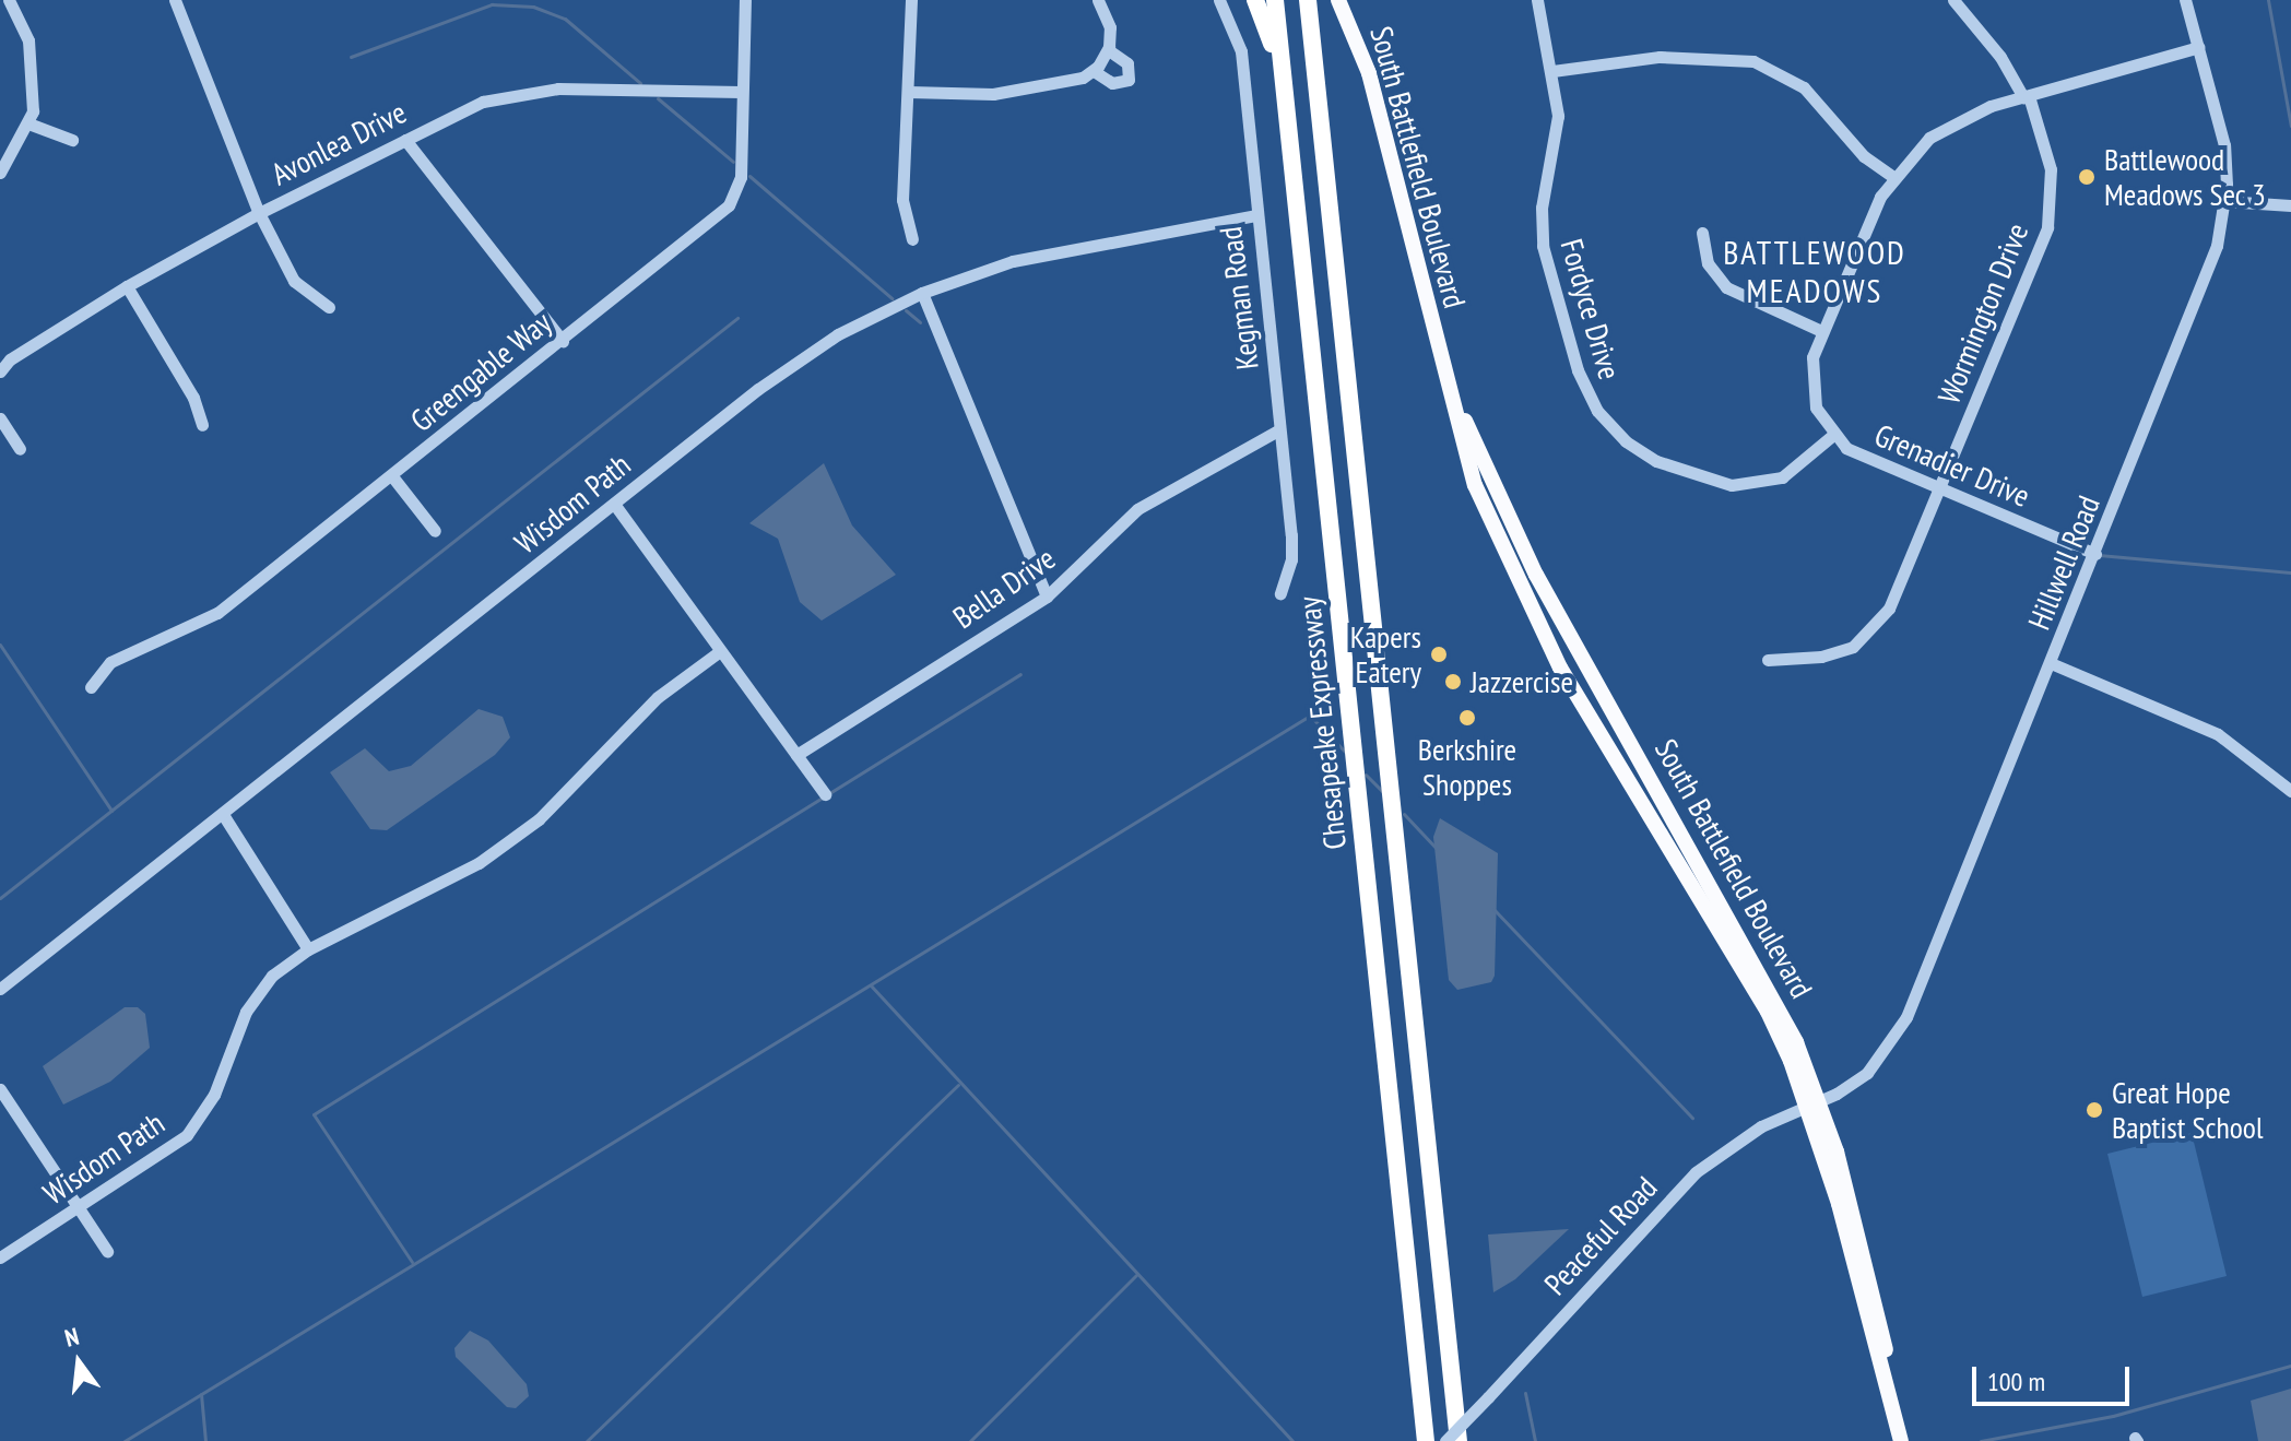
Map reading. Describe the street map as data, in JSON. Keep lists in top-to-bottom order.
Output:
{
  "streets": {
    "highway": ["Chesapeake Expressway"],
    "main road": ["South Battlefield Boulevard"],
    "street": [
      "Avonlea Drive",
      "Kegman Road",
      "Fordyce Drive",
      "Wormington Drive",
      "Greengable Way",
      "Grenadier Drive",
      "Wisdom Path",
      "Hillwell Road",
      "Bella Drive",
      "Peaceful Road"
    ]
  },
  "crossings": [
    ["Avonlea Drive", "Greengable Way"],
    ["South Battlefield Boulevard", "Hillwell Road"],
    ["South Battlefield Boulevard", "Peaceful Road"],
    ["Kegman Road", "Wisdom Path"],
    ["Kegman Road", "Bella Drive"],
    ["Fordyce Drive", "Grenadier Drive"],
    ["Wormington Drive", "Grenadier Drive"],
    ["Grenadier Drive", "Hillwell Road"],
    ["Hillwell Road", "Peaceful Road"]
  ],
  "districts": ["BATTLEWOOD MEADOWS"],
  "places": [
    "Battlewood Meadows Sec 3",
    "Kapers Eatery",
    "Jazzercise",
    "Berkshire Shoppes",
    "Great Hope Baptist School"
  ],
  "scale_bar": "100 m",
  "north": "top"
}
